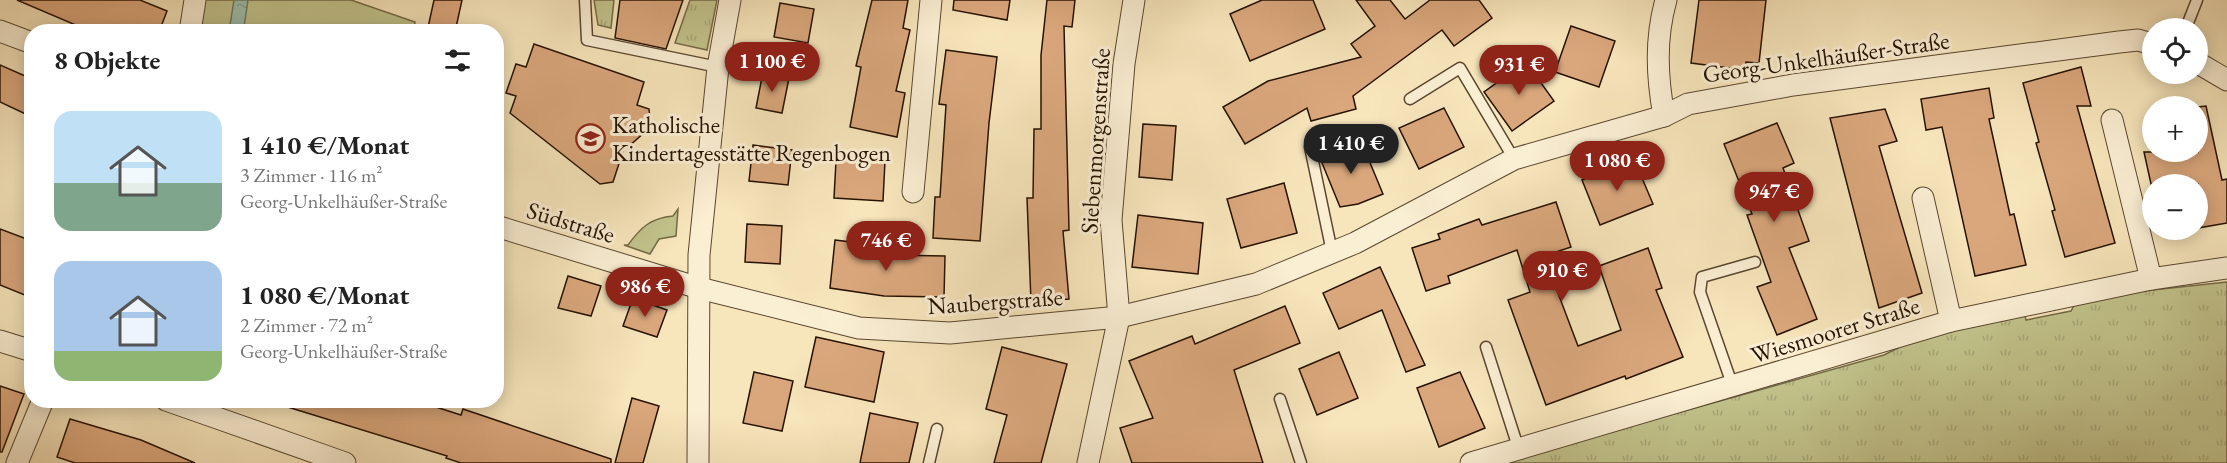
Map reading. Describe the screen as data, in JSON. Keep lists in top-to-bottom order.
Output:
{
  "streets": {
    "street": [
      "Georg-Unkelhäußer-Straße",
      "Siebenmorgenstraße",
      "Südstraße",
      "Naubergstraße",
      "Wiesmoorer Straße"
    ]
  },
  "crossings": [
    ["Georg-Unkelhäußer-Straße", "Siebenmorgenstraße"],
    ["Georg-Unkelhäußer-Straße", "Naubergstraße"],
    ["Siebenmorgenstraße", "Naubergstraße"],
    ["Südstraße", "Naubergstraße"]
  ],
  "places": {
    "school or university": ["Katholische Kindertagesstätte Regenbogen"]
  },
  "page": {
    "map_buttons": ["+", "−"],
    "heading": "8 Objekte",
    "price": [
      "1 100 €",
      "931 €",
      "1 410 €",
      "1 080 €",
      "947 €",
      "746 €",
      "910 €",
      "986 €"
    ],
    "list": [
      {
        "name": "1 410 €/Monat",
        "note": "3 Zimmer · 116 m² · Georg-Unkelhäußer-Straße"
      },
      {
        "name": "1 080 €/Monat",
        "note": "2 Zimmer · 72 m² · Georg-Unkelhäußer-Straße"
      }
    ]
  }
}
